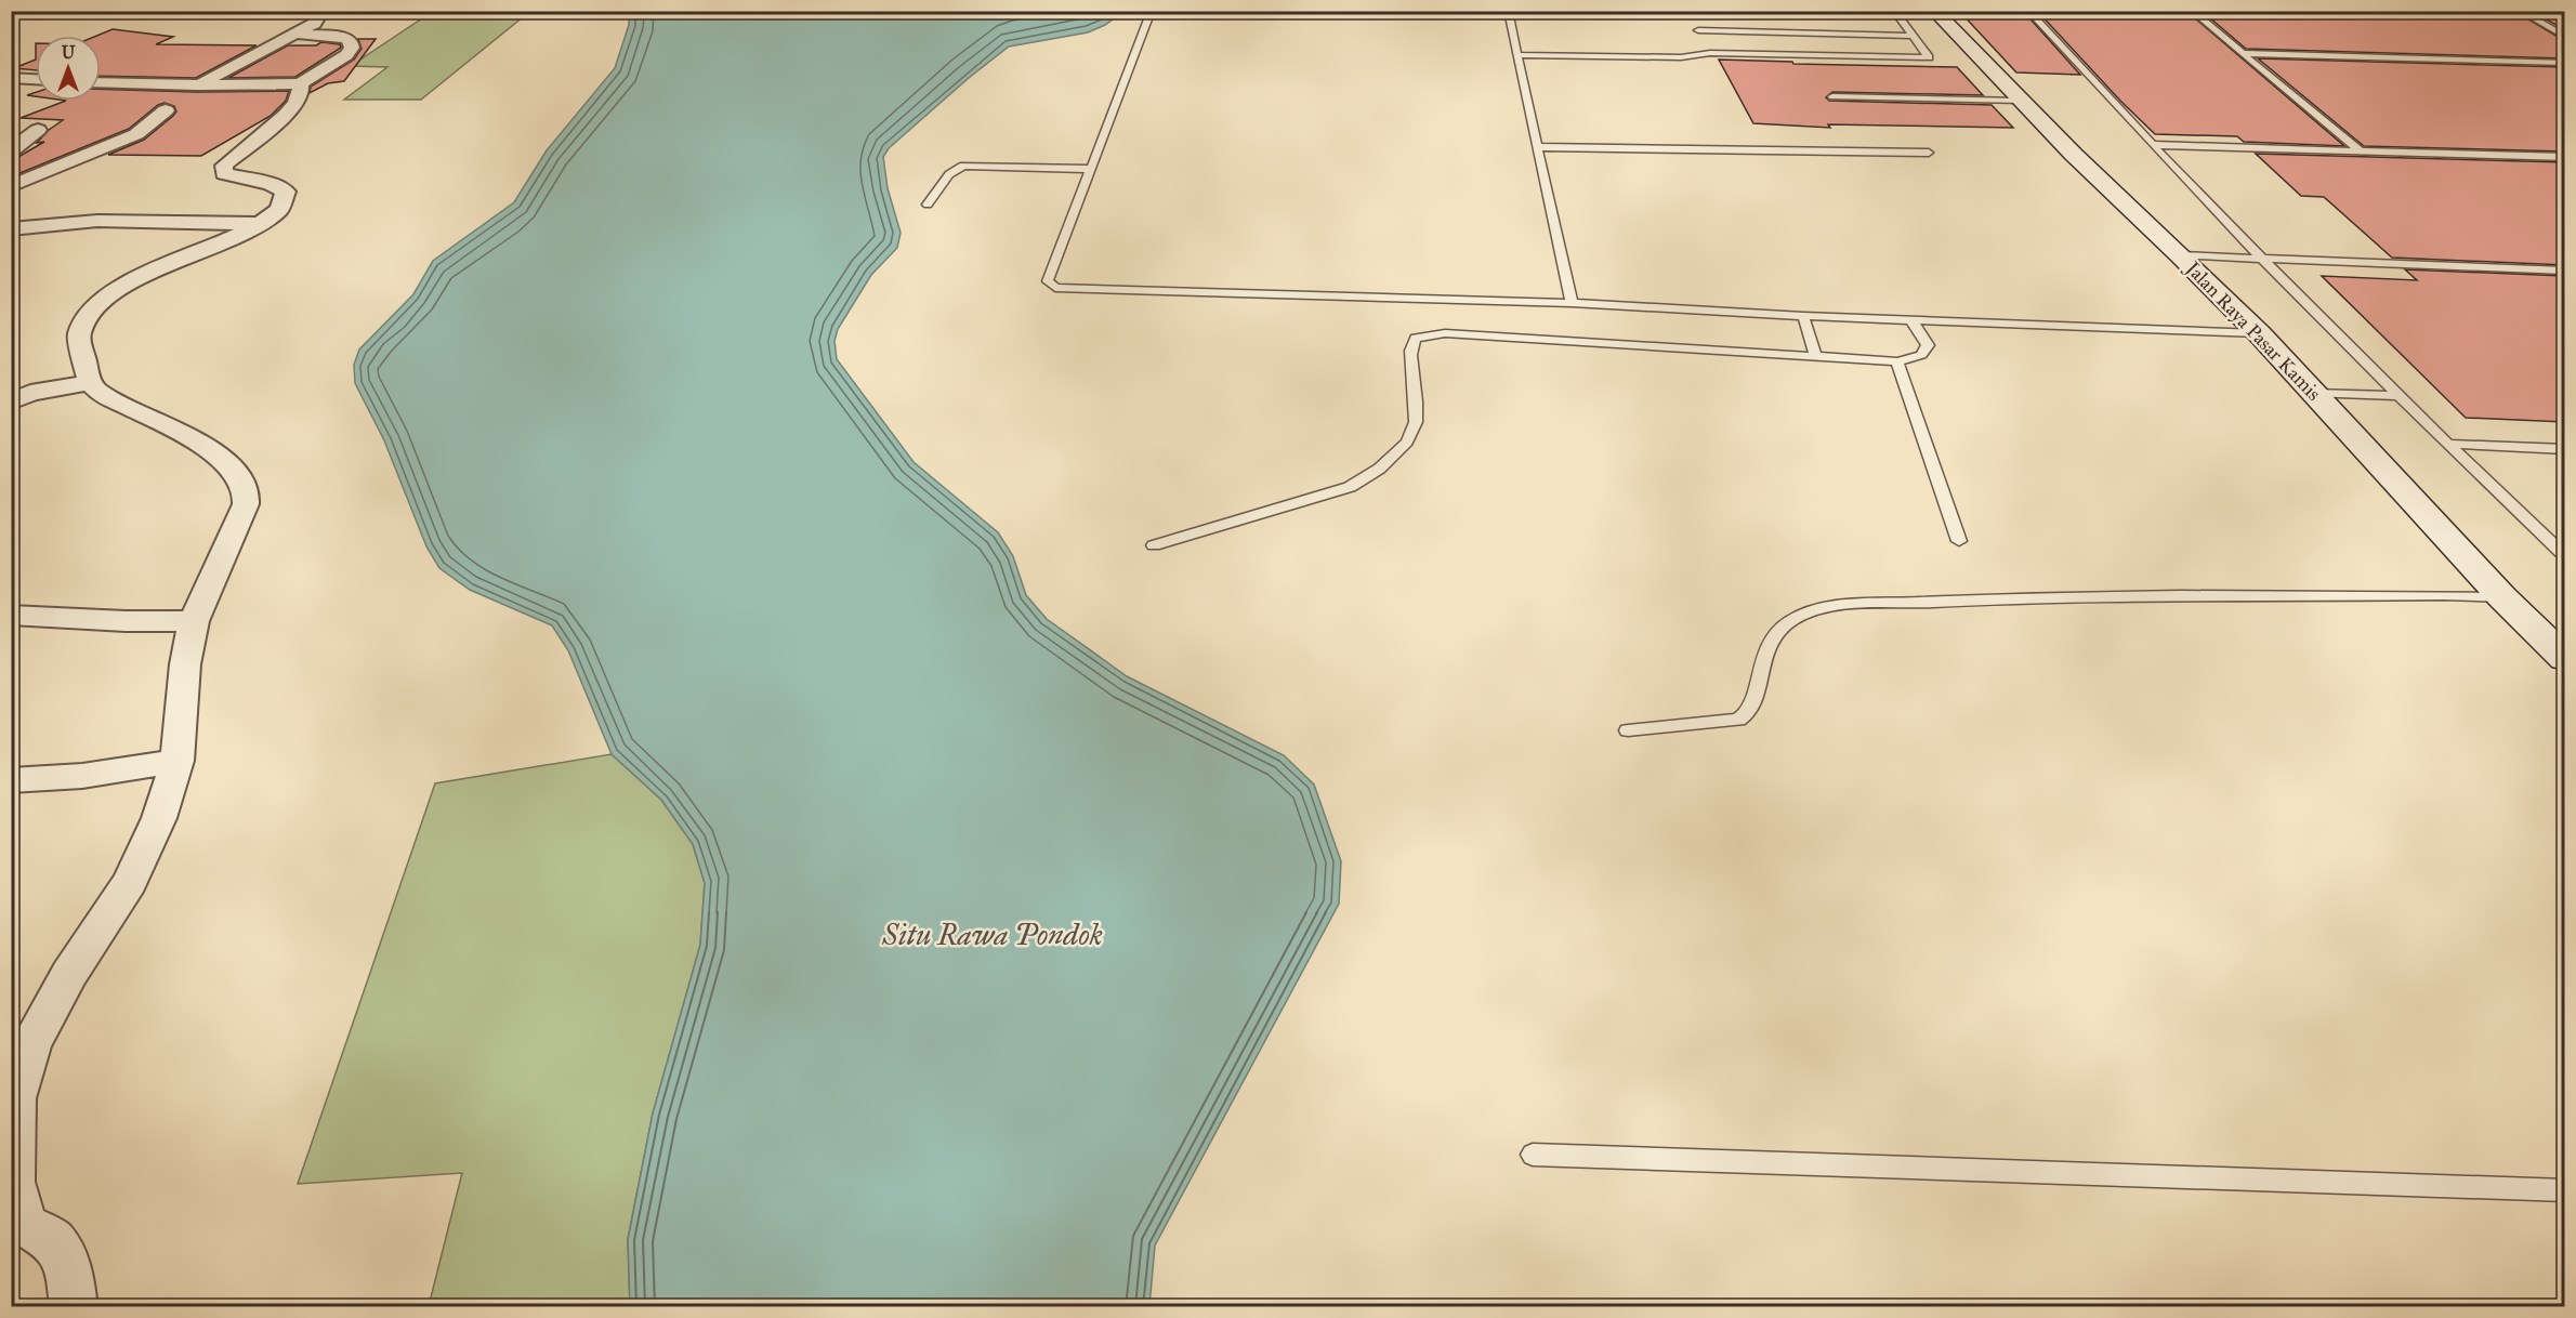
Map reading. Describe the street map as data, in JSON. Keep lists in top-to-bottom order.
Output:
{
  "streets": {
    "main road": ["Jalan Raya Pasar Kamis"]
  },
  "water": ["Situ Rawa Pondok"],
  "north": "top"
}
